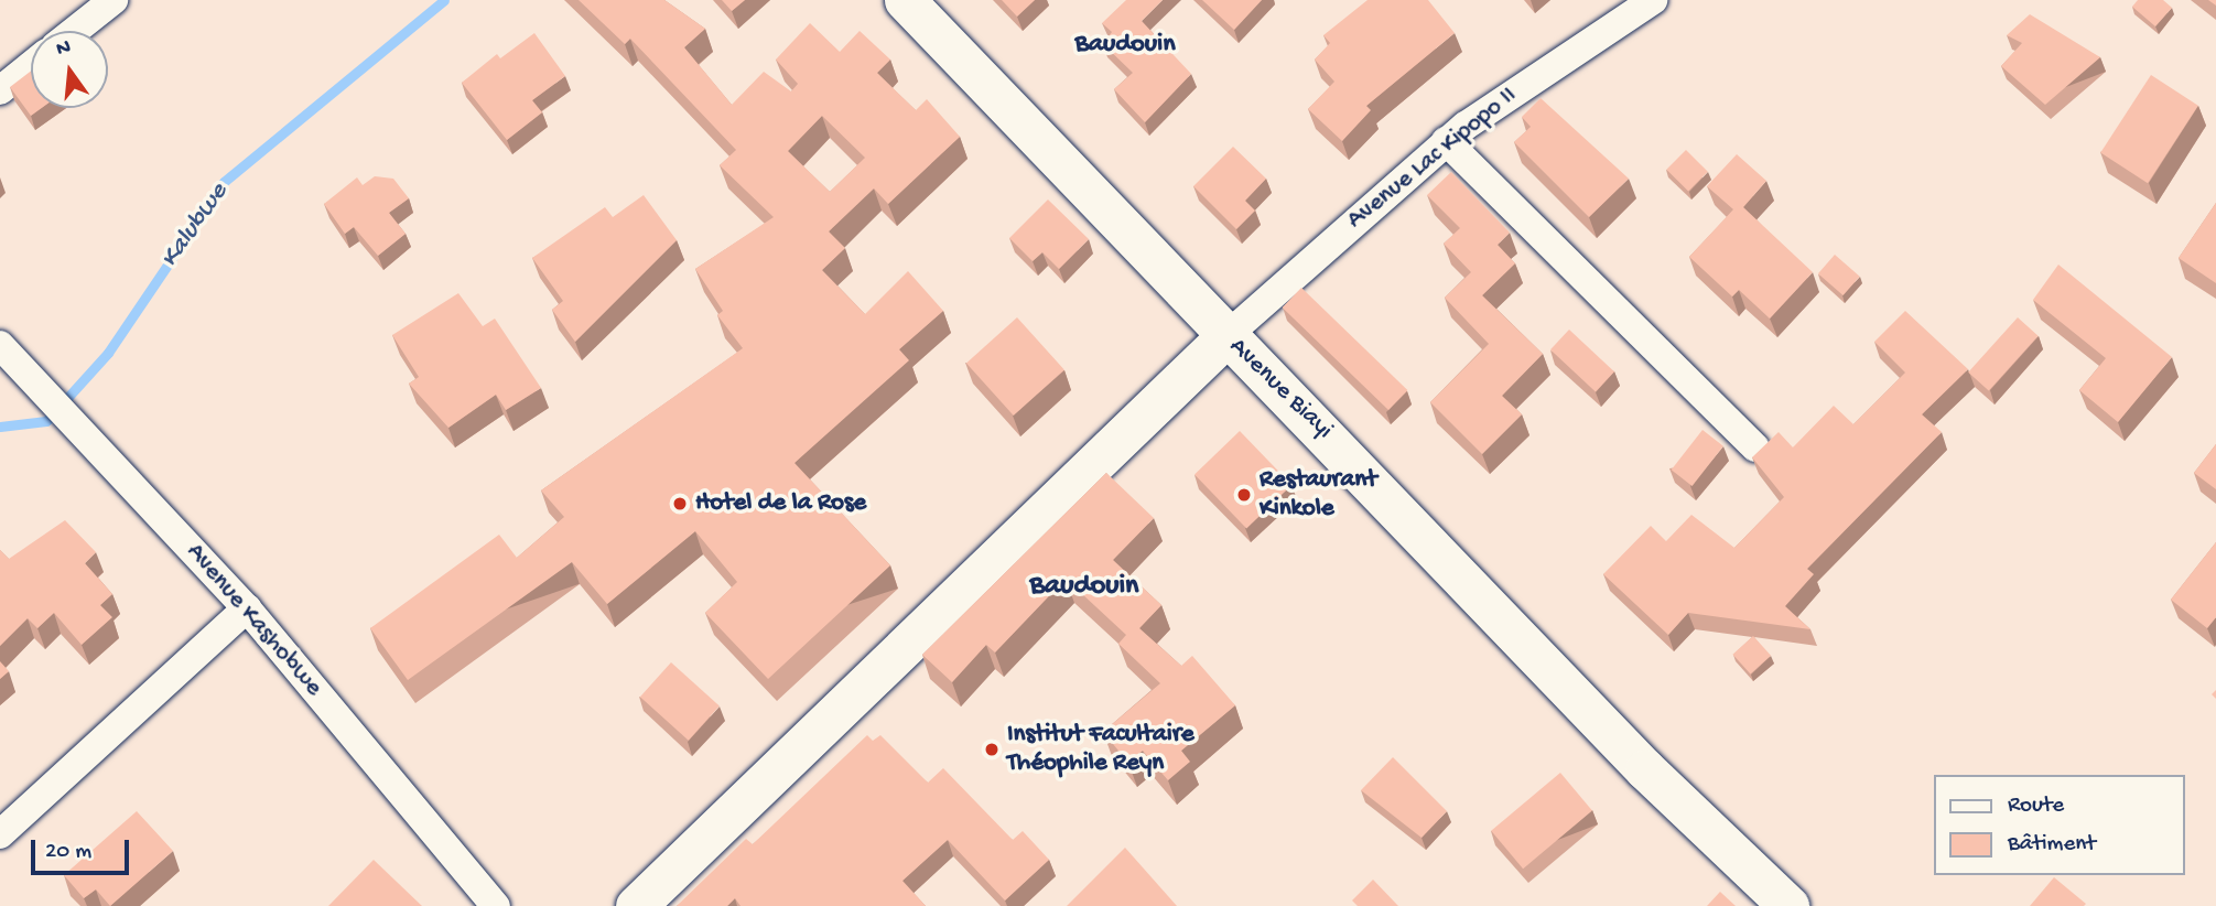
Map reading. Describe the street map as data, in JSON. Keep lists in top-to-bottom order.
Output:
{
  "streets": {
    "street": ["Avenue Lac Kipopo II", "Avenue Biayi", "Avenue Kashobwe"]
  },
  "crossings": [
    ["Avenue Lac Kipopo II", "Avenue Biayi"]
  ],
  "districts": ["Baudouin", "Baudouin"],
  "water": ["Kalubwe"],
  "places": ["Restaurant Kinkole", "Hotel de la Rose", "Institut Facultaire Théophile Reyn"],
  "legend": ["Route", "Bâtiment"],
  "scale_bar": "20 m",
  "north": "top"
}
